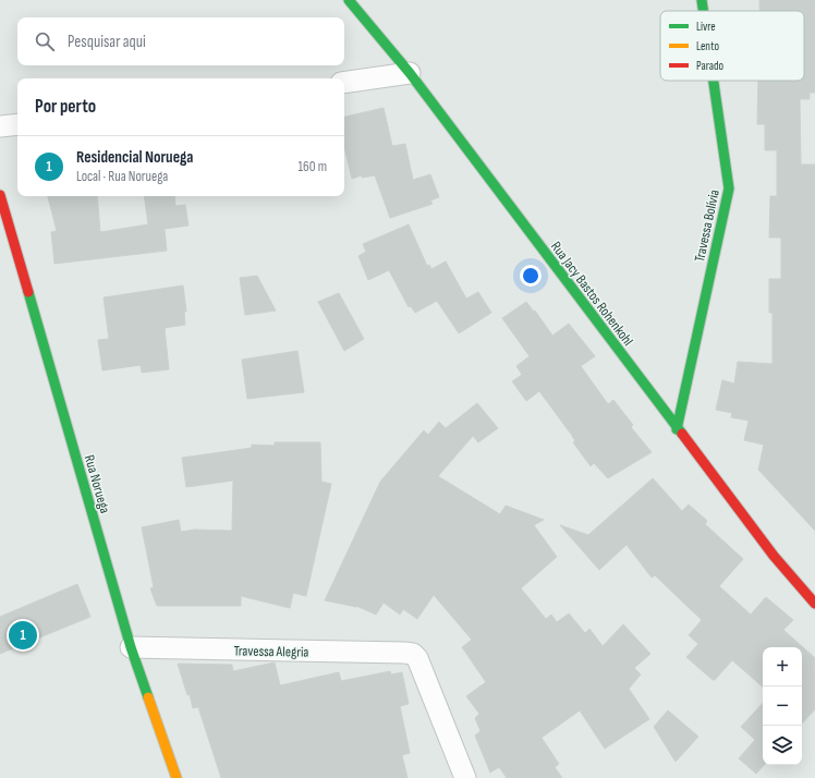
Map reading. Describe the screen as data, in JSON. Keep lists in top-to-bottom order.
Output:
{
  "streets": {
    "street": [
      "Travessa Bolívia",
      "Rua Jacy Bastos Rohenkohl",
      "Rua Noruega",
      "Travessa Alegria"
    ]
  },
  "crossings": [
    ["Travessa Bolívia", "Rua Jacy Bastos Rohenkohl"],
    ["Rua Noruega", "Travessa Alegria"]
  ],
  "legend": ["Livre", "Lento", "Parado"],
  "page": {
    "search": "Pesquisar aqui",
    "heading": "Por perto",
    "list": [
      {
        "mark": "1",
        "name": "Residencial Noruega",
        "note": "Local · Rua Noruega",
        "value": "160 m"
      }
    ],
    "pins": "1",
    "map_buttons": ["+", "−"]
  }
}
